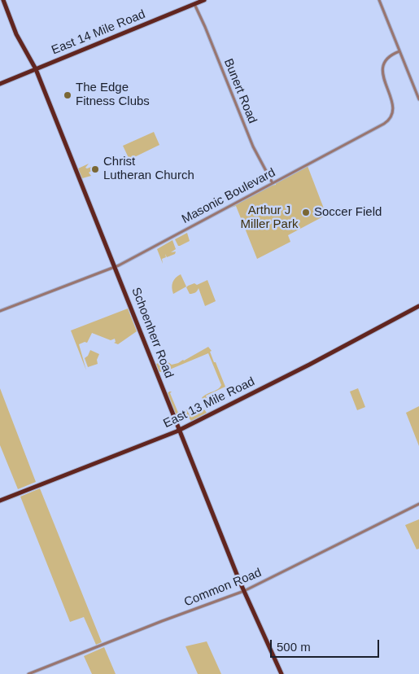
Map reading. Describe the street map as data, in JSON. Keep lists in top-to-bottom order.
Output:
{
  "streets": {
    "main road": ["East 14 Mile Road", "Schoenherr Road", "East 13 Mile Road"],
    "street": ["Bunert Road", "Masonic Boulevard", "Common Road"]
  },
  "crossings": [
    ["East 14 Mile Road", "Bunert Road"],
    ["East 14 Mile Road", "Schoenherr Road"],
    ["Bunert Road", "Masonic Boulevard"],
    ["Masonic Boulevard", "Schoenherr Road"],
    ["Schoenherr Road", "East 13 Mile Road"],
    ["Schoenherr Road", "Common Road"]
  ],
  "parks": ["Arthur J Miller Park"],
  "places": ["The Edge Fitness Clubs", "Christ Lutheran Church", "Soccer Field"],
  "scale_bar": "500 m"
}
